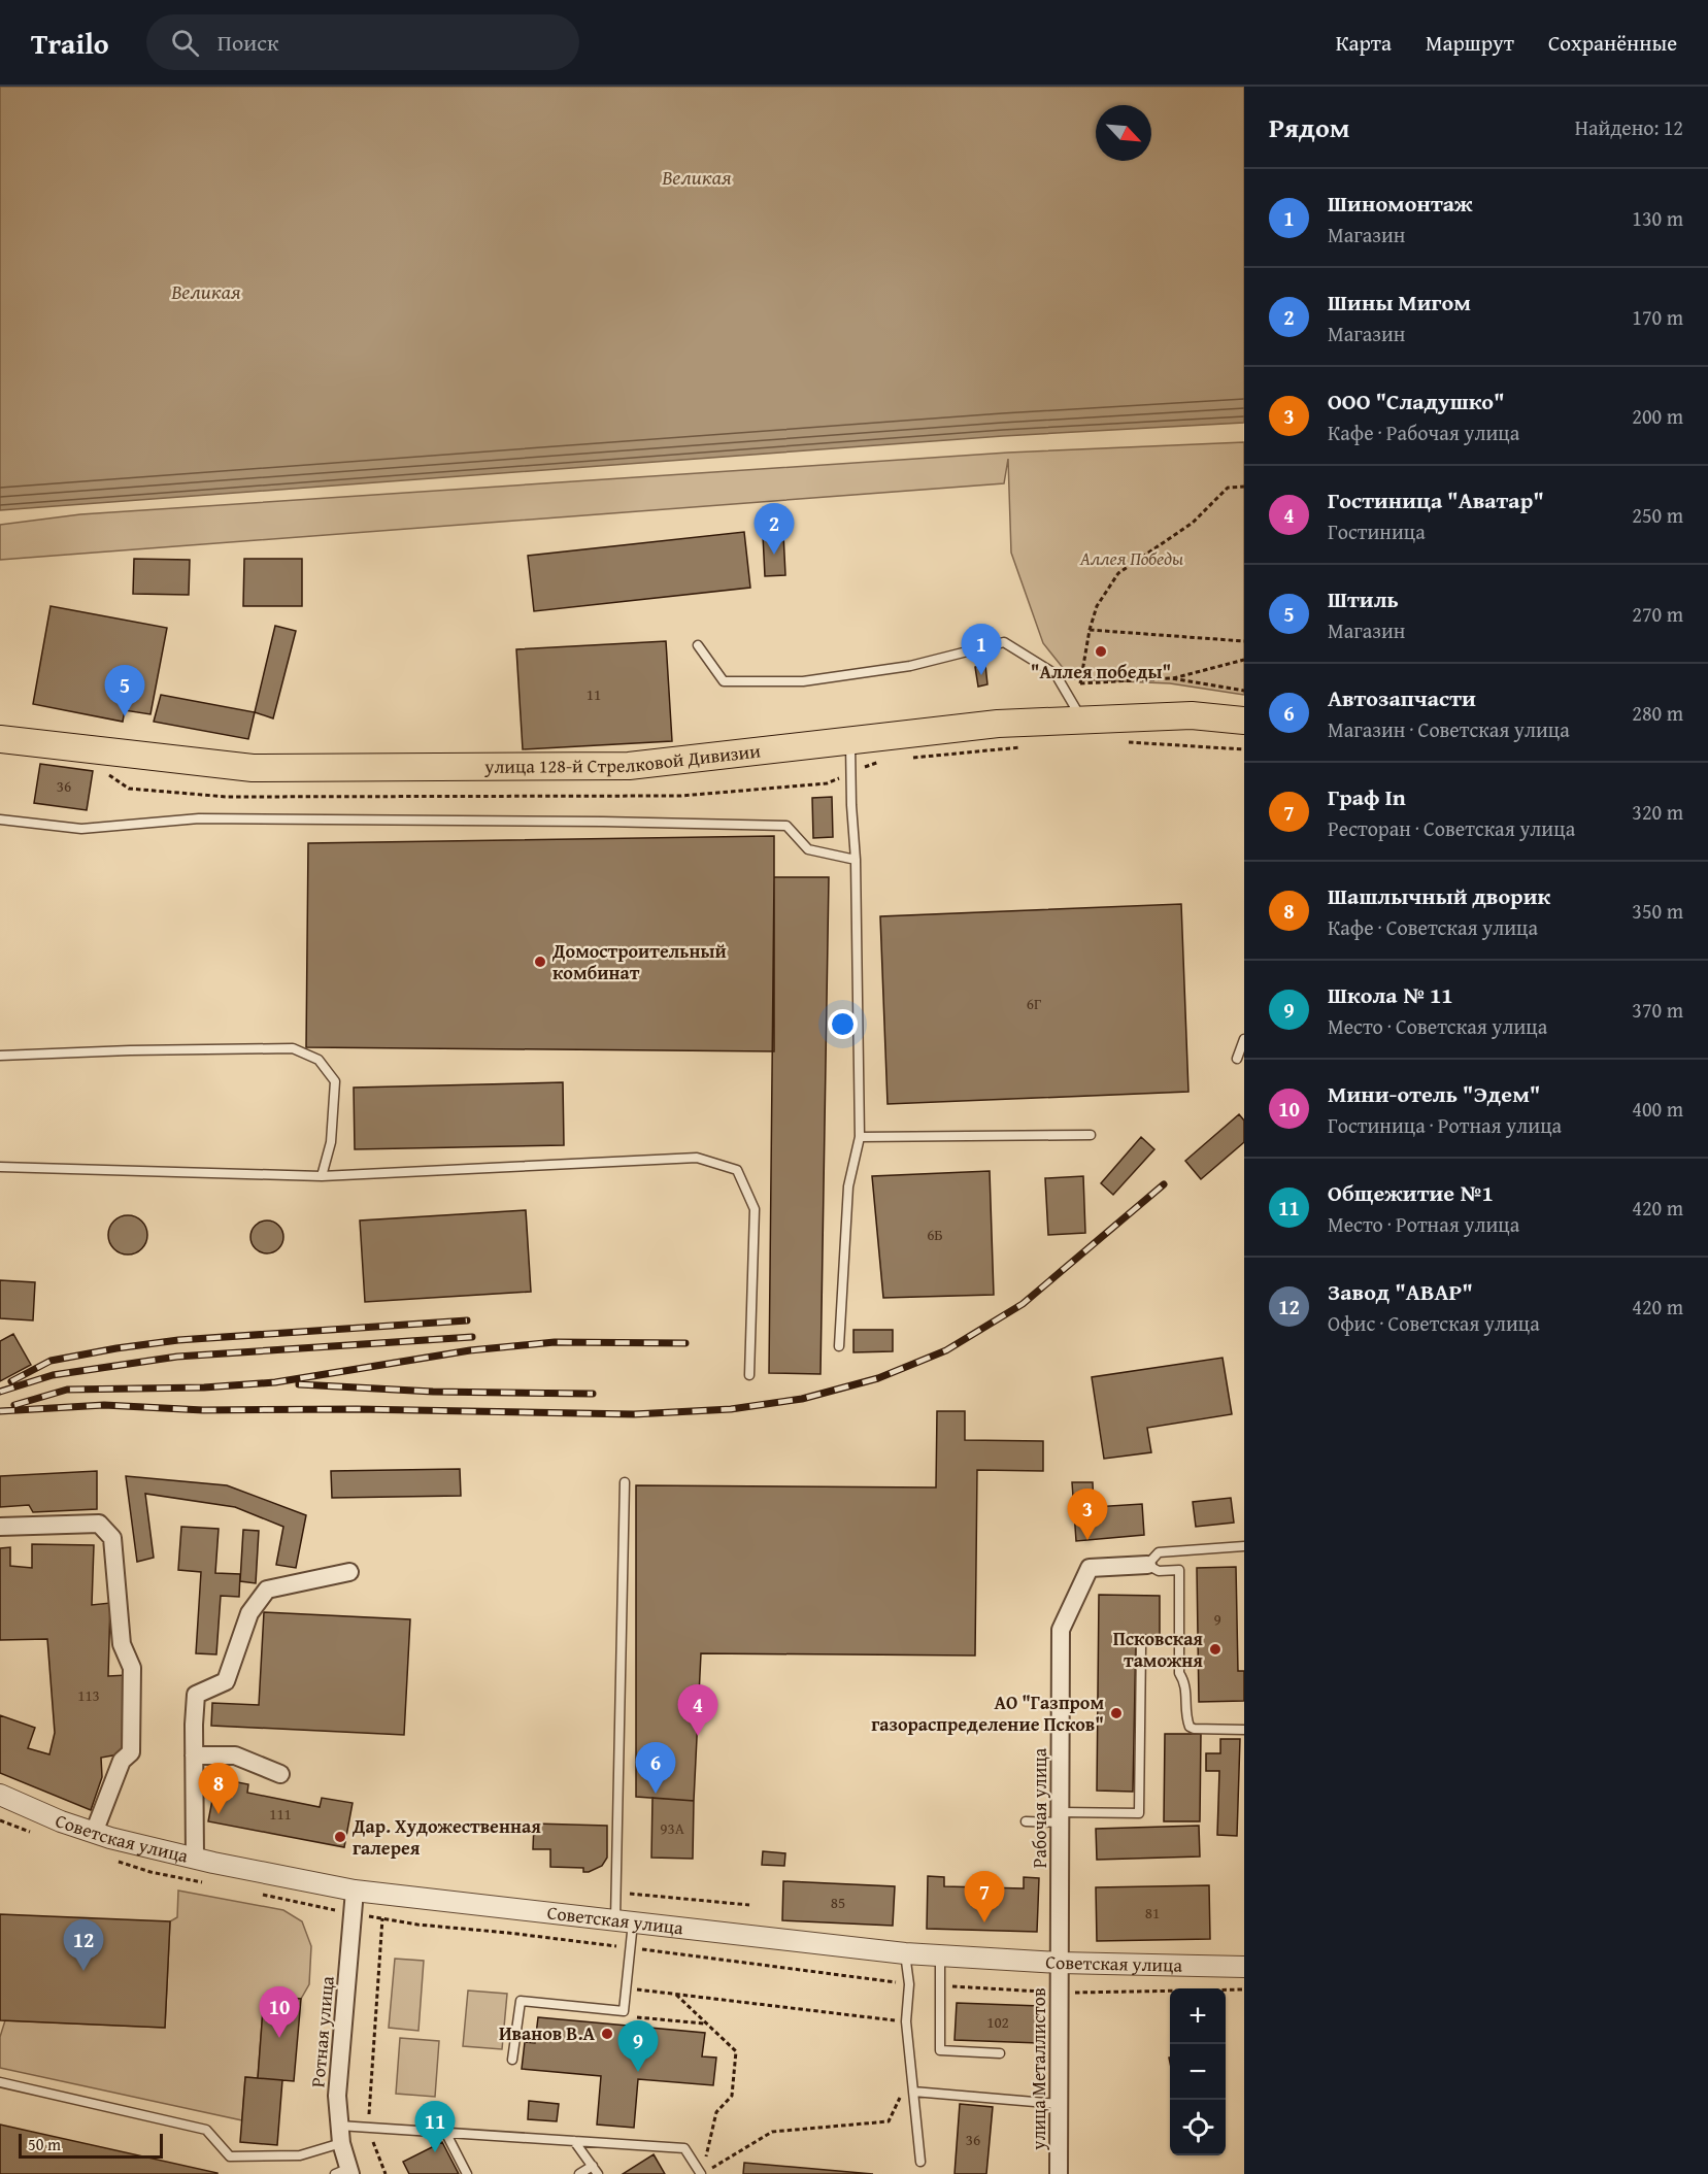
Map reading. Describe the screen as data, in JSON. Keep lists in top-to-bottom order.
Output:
{
  "streets": {
    "main road": ["улица 128-й Стрелковой Дивизии"],
    "street": [
      "Рабочая улица",
      "Советская улица",
      "Ротная улица",
      "улица Металлистов"
    ]
  },
  "crossings": [
    ["Рабочая улица", "Советская улица"],
    ["Рабочая улица", "улица Металлистов"],
    ["Советская улица", "Ротная улица"],
    ["Советская улица", "улица Металлистов"]
  ],
  "water": ["Великая"],
  "parks": ["Аллея Победы"],
  "places": [
    "\"Аллея победы\"",
    "Домостроительный комбинат",
    "Псковская таможня",
    "АО \"Газпром газораспределение Псков\"",
    "Дар. Художественная галерея",
    "Иванов В.А"
  ],
  "house_numbers": [
    "11",
    "36",
    "6Г",
    "6Б",
    "9",
    "113",
    "111",
    "93А",
    "85",
    "81",
    "102",
    "36"
  ],
  "scale_bar": "50 m",
  "north": "bottom right",
  "page": {
    "header": "Trailo",
    "search": "Поиск",
    "nav": ["Карта", "Маршрут", "Сохранённые"],
    "heading": ["Рядом", "Найдено: 12"],
    "list": [
      {
        "mark": "1",
        "name": "Шиномонтаж",
        "note": "Магазин",
        "value": "130 m"
      },
      {
        "mark": "2",
        "name": "Шины Мигом",
        "note": "Магазин",
        "value": "170 m"
      },
      {
        "mark": "3",
        "name": "ООО \"Сладушко\"",
        "note": "Кафе · Рабочая улица",
        "value": "200 m"
      },
      {
        "mark": "4",
        "name": "Гостиница \"Аватар\"",
        "note": "Гостиница",
        "value": "250 m"
      },
      {
        "mark": "5",
        "name": "Штиль",
        "note": "Магазин",
        "value": "270 m"
      },
      {
        "mark": "6",
        "name": "Автозапчасти",
        "note": "Магазин · Советская улица",
        "value": "280 m"
      },
      {
        "mark": "7",
        "name": "Граф In",
        "note": "Ресторан · Советская улица",
        "value": "320 m"
      },
      {
        "mark": "8",
        "name": "Шашлычный дворик",
        "note": "Кафе · Советская улица",
        "value": "350 m"
      },
      {
        "mark": "9",
        "name": "Школа № 11",
        "note": "Место · Советская улица",
        "value": "370 m"
      },
      {
        "mark": "10",
        "name": "Мини-отель \"Эдем\"",
        "note": "Гостиница · Ротная улица",
        "value": "400 m"
      },
      {
        "mark": "11",
        "name": "Общежитие №1",
        "note": "Место · Ротная улица",
        "value": "420 m"
      },
      {
        "mark": "12",
        "name": "Завод \"АВАР\"",
        "note": "Офис · Советская улица",
        "value": "420 m"
      }
    ],
    "pins": [
      "2",
      "1",
      "5",
      "3",
      "4",
      "6",
      "8",
      "7",
      "12",
      "10",
      "9",
      "11"
    ],
    "map_buttons": ["+", "−"],
    "scale": "50 m"
  }
}
